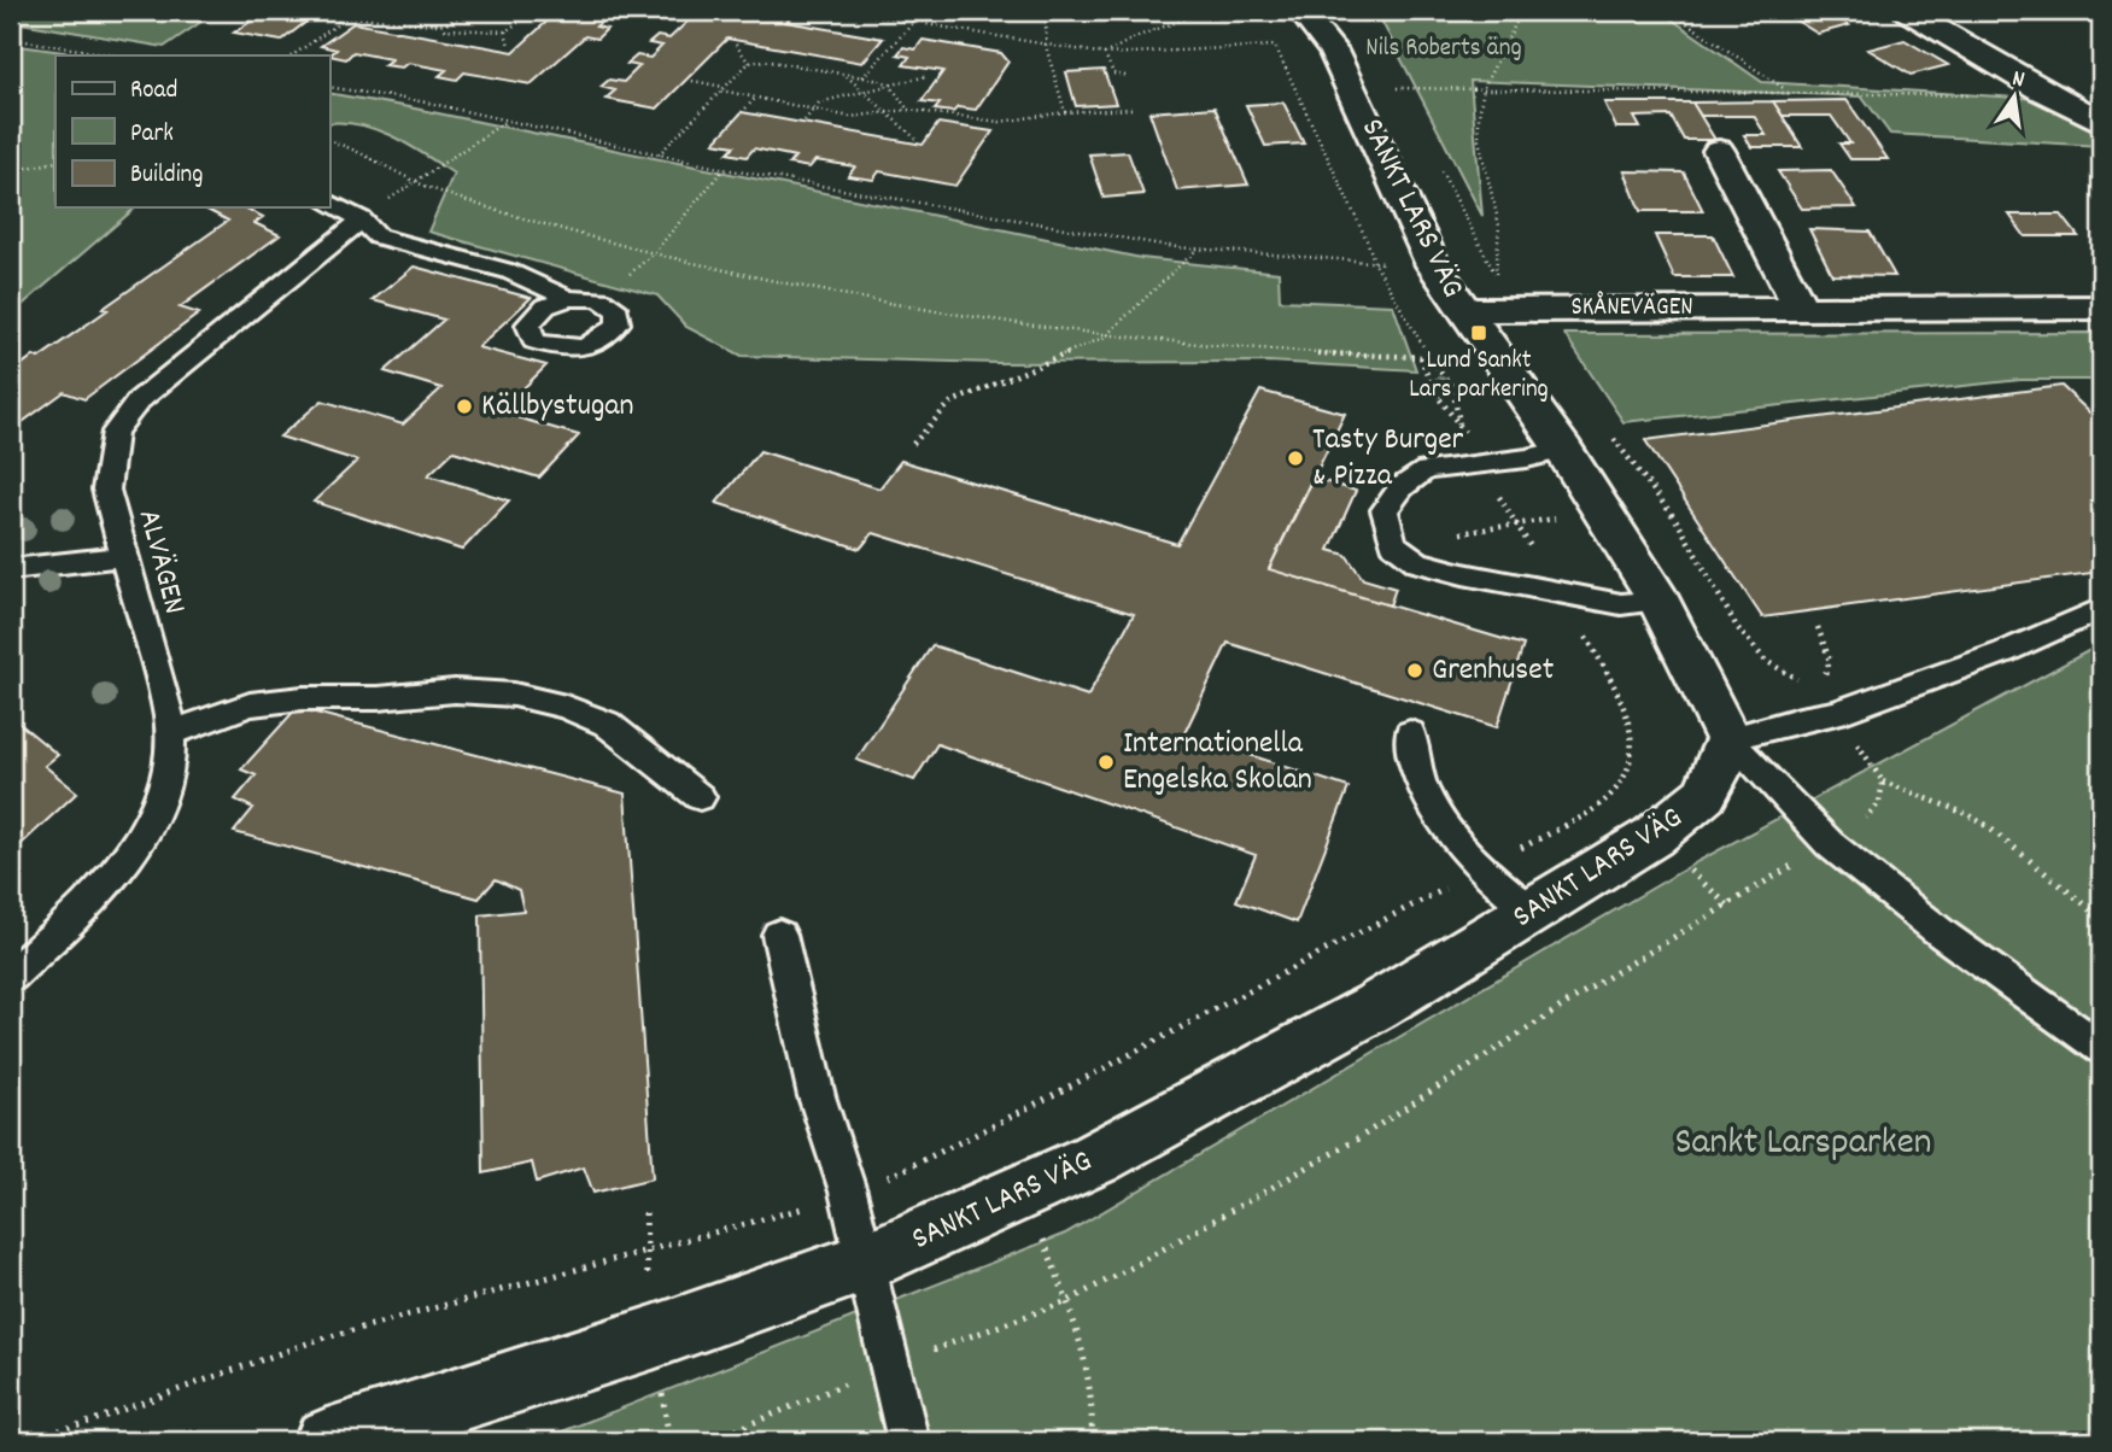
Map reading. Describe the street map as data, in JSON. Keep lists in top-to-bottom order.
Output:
{
  "streets": {
    "street": ["SANKT LARS VÄG", "SKÅNEVÄGEN"],
    "lane": ["ALVÄGEN"]
  },
  "crossings": [
    ["SANKT LARS VÄG", "SKÅNEVÄGEN"]
  ],
  "parks": ["Nils Roberts äng", "Sankt Larsparken"],
  "places": {
    "transit": ["Lund Sankt Lars parkering"],
    "other": [
      "Källbystugan",
      "Tasty Burger & Pizza",
      "Grenhuset",
      "Internationella Engelska Skolan"
    ]
  },
  "legend": ["Road", "Park", "Building"],
  "north": "top"
}
